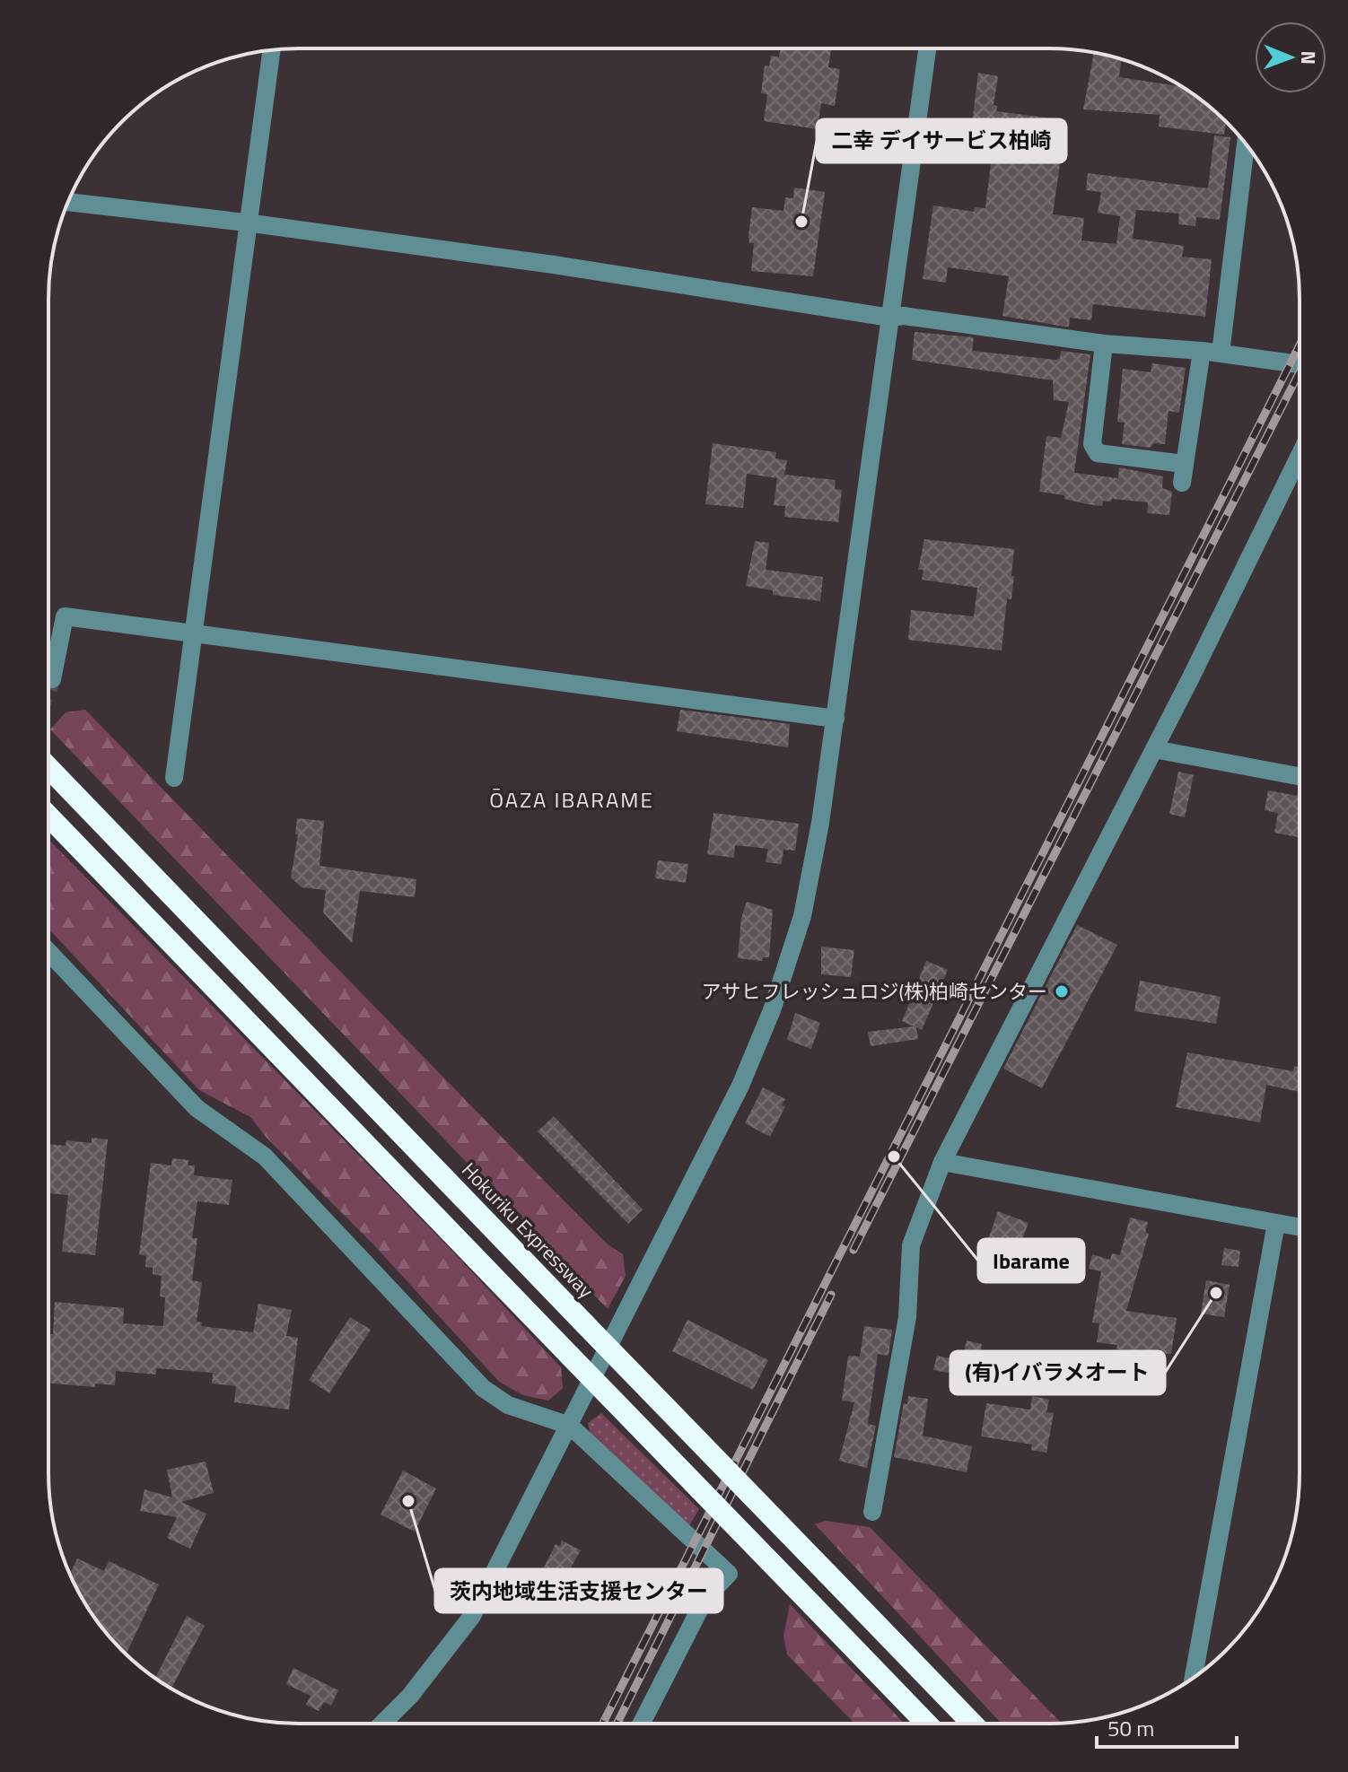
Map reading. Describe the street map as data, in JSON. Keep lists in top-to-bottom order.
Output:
{
  "streets": {
    "highway": ["Hokuriku Expressway"]
  },
  "districts": ["ŌAZA IBARAME"],
  "places": [
    "二幸 デイサービス柏崎",
    "アサヒフレッシュロジ(株)柏崎センター",
    "Ibarame",
    "(有)イバラメオート",
    "茨内地域生活支援センター"
  ],
  "scale_bar": "50 m",
  "north": "right"
}
